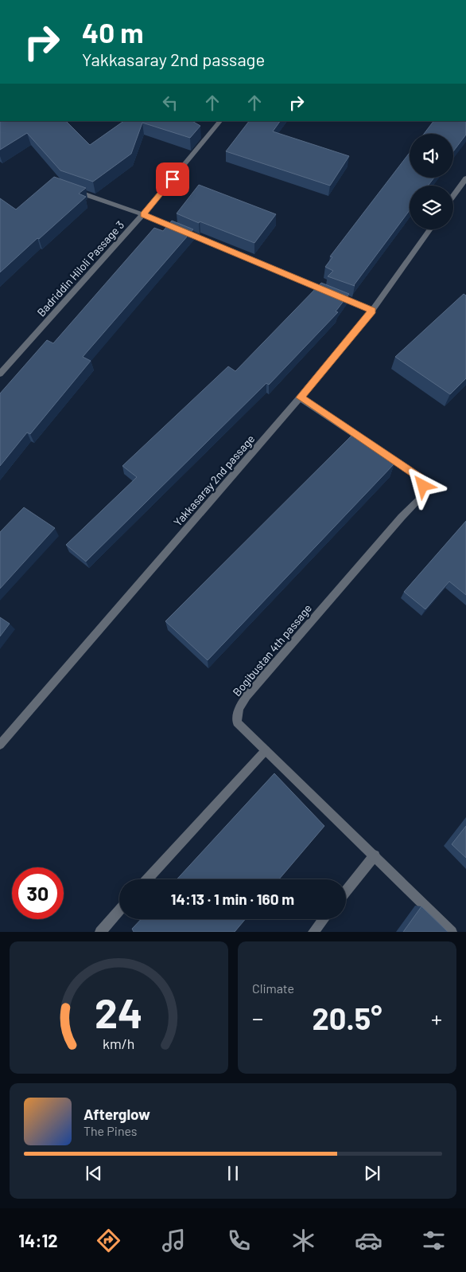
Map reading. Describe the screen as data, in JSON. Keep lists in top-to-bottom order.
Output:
{
  "streets": {
    "street": ["Badriddin Hiloli Passage 3", "Yakkasaray 2nd passage", "Bogibustan 4th passage"]
  },
  "crossings": [
    ["Yakkasaray 2nd passage", "Bogibustan 4th passage"]
  ],
  "page": {
    "turn": ["40 m", "Yakkasaray 2nd passage"],
    "limit": "30",
    "trip": "14:13 · 1 min · 160 m",
    "tile": "Climate",
    "heat": ["−", "20.5°", "+"],
    "song": ["Afterglow", "The Pines"],
    "tabs": "14:12",
    "gauge": ["24", "km/h"]
  }
}
